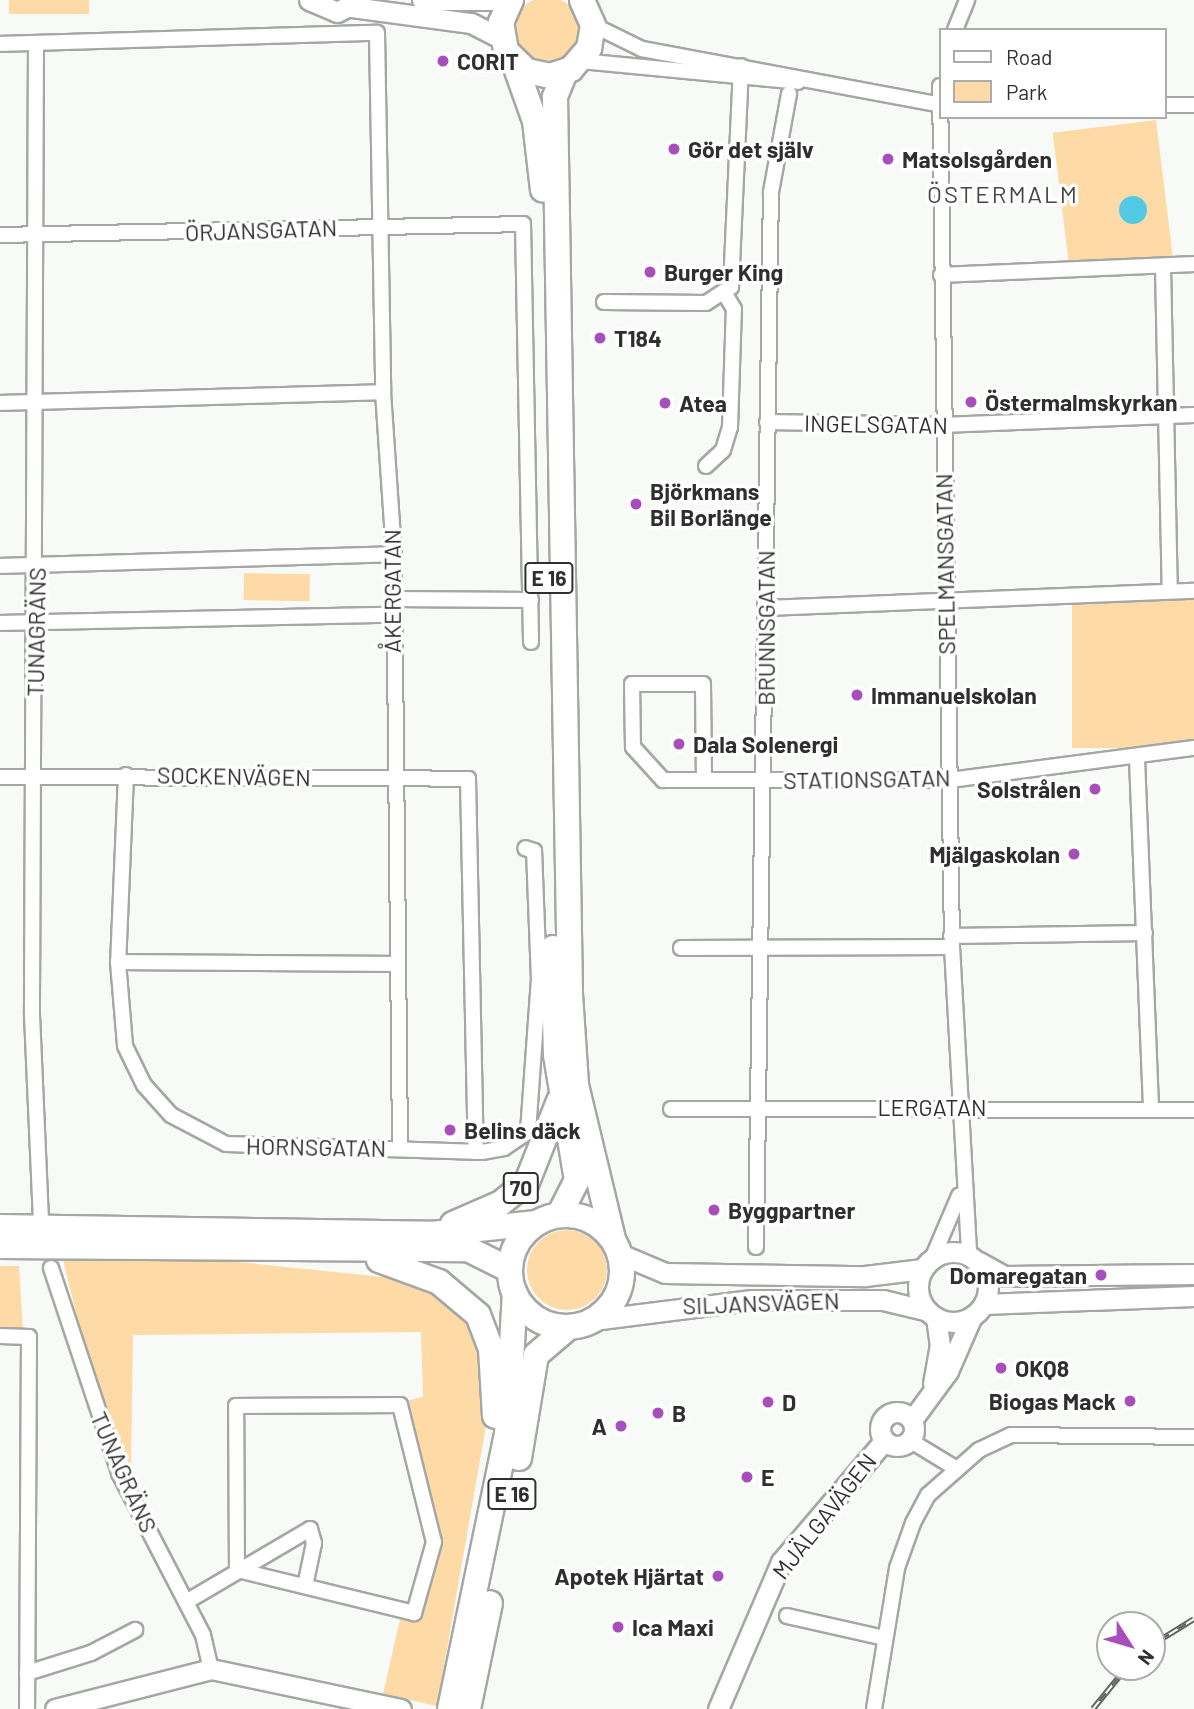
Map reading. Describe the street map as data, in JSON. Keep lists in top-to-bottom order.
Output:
{
  "streets": {
    "highway": ["E 16", "70"],
    "street": [
      "ÖRJANSGATAN",
      "INGELSGATAN",
      "SPELMANSGATAN",
      "ÅKERGATAN",
      "BRUNNSGATAN",
      "TUNAGRÄNS",
      "SOCKENVÄGEN",
      "STATIONSGATAN",
      "LERGATAN",
      "HORNSGATAN",
      "SILJANSVÄGEN",
      "MJÄLGAVÄGEN"
    ]
  },
  "crossings": [
    ["ÖRJANSGATAN", "ÅKERGATAN"],
    ["ÖRJANSGATAN", "TUNAGRÄNS"],
    ["INGELSGATAN", "SPELMANSGATAN"],
    ["INGELSGATAN", "BRUNNSGATAN"],
    ["SPELMANSGATAN", "STATIONSGATAN"],
    ["SPELMANSGATAN", "LERGATAN"],
    ["SPELMANSGATAN", "SILJANSVÄGEN"],
    ["E 16", "70"],
    ["E 16", "SILJANSVÄGEN"],
    ["ÅKERGATAN", "TUNAGRÄNS"],
    ["ÅKERGATAN", "SOCKENVÄGEN"],
    ["ÅKERGATAN", "HORNSGATAN"],
    ["BRUNNSGATAN", "STATIONSGATAN"],
    ["BRUNNSGATAN", "LERGATAN"],
    ["TUNAGRÄNS", "SOCKENVÄGEN"],
    ["SOCKENVÄGEN", "HORNSGATAN"],
    ["70", "SILJANSVÄGEN"]
  ],
  "districts": ["ÖSTERMALM"],
  "places": [
    "CORIT",
    "Gör det själv",
    "Matsolsgården",
    "Burger King",
    "T184",
    "Östermalmskyrkan",
    "Atea",
    "Björkmans Bil Borlänge",
    "Immanuelskolan",
    "Dala Solenergi",
    "Solstrålen",
    "Mjälgaskolan",
    "Belins däck",
    "Byggpartner",
    "Domaregatan",
    "OKQ8",
    "Biogas Mack",
    "D",
    "B",
    "A",
    "E",
    "Apotek Hjärtat",
    "Ica Maxi"
  ],
  "legend": ["Road", "Park"],
  "north": "bottom right"
}
